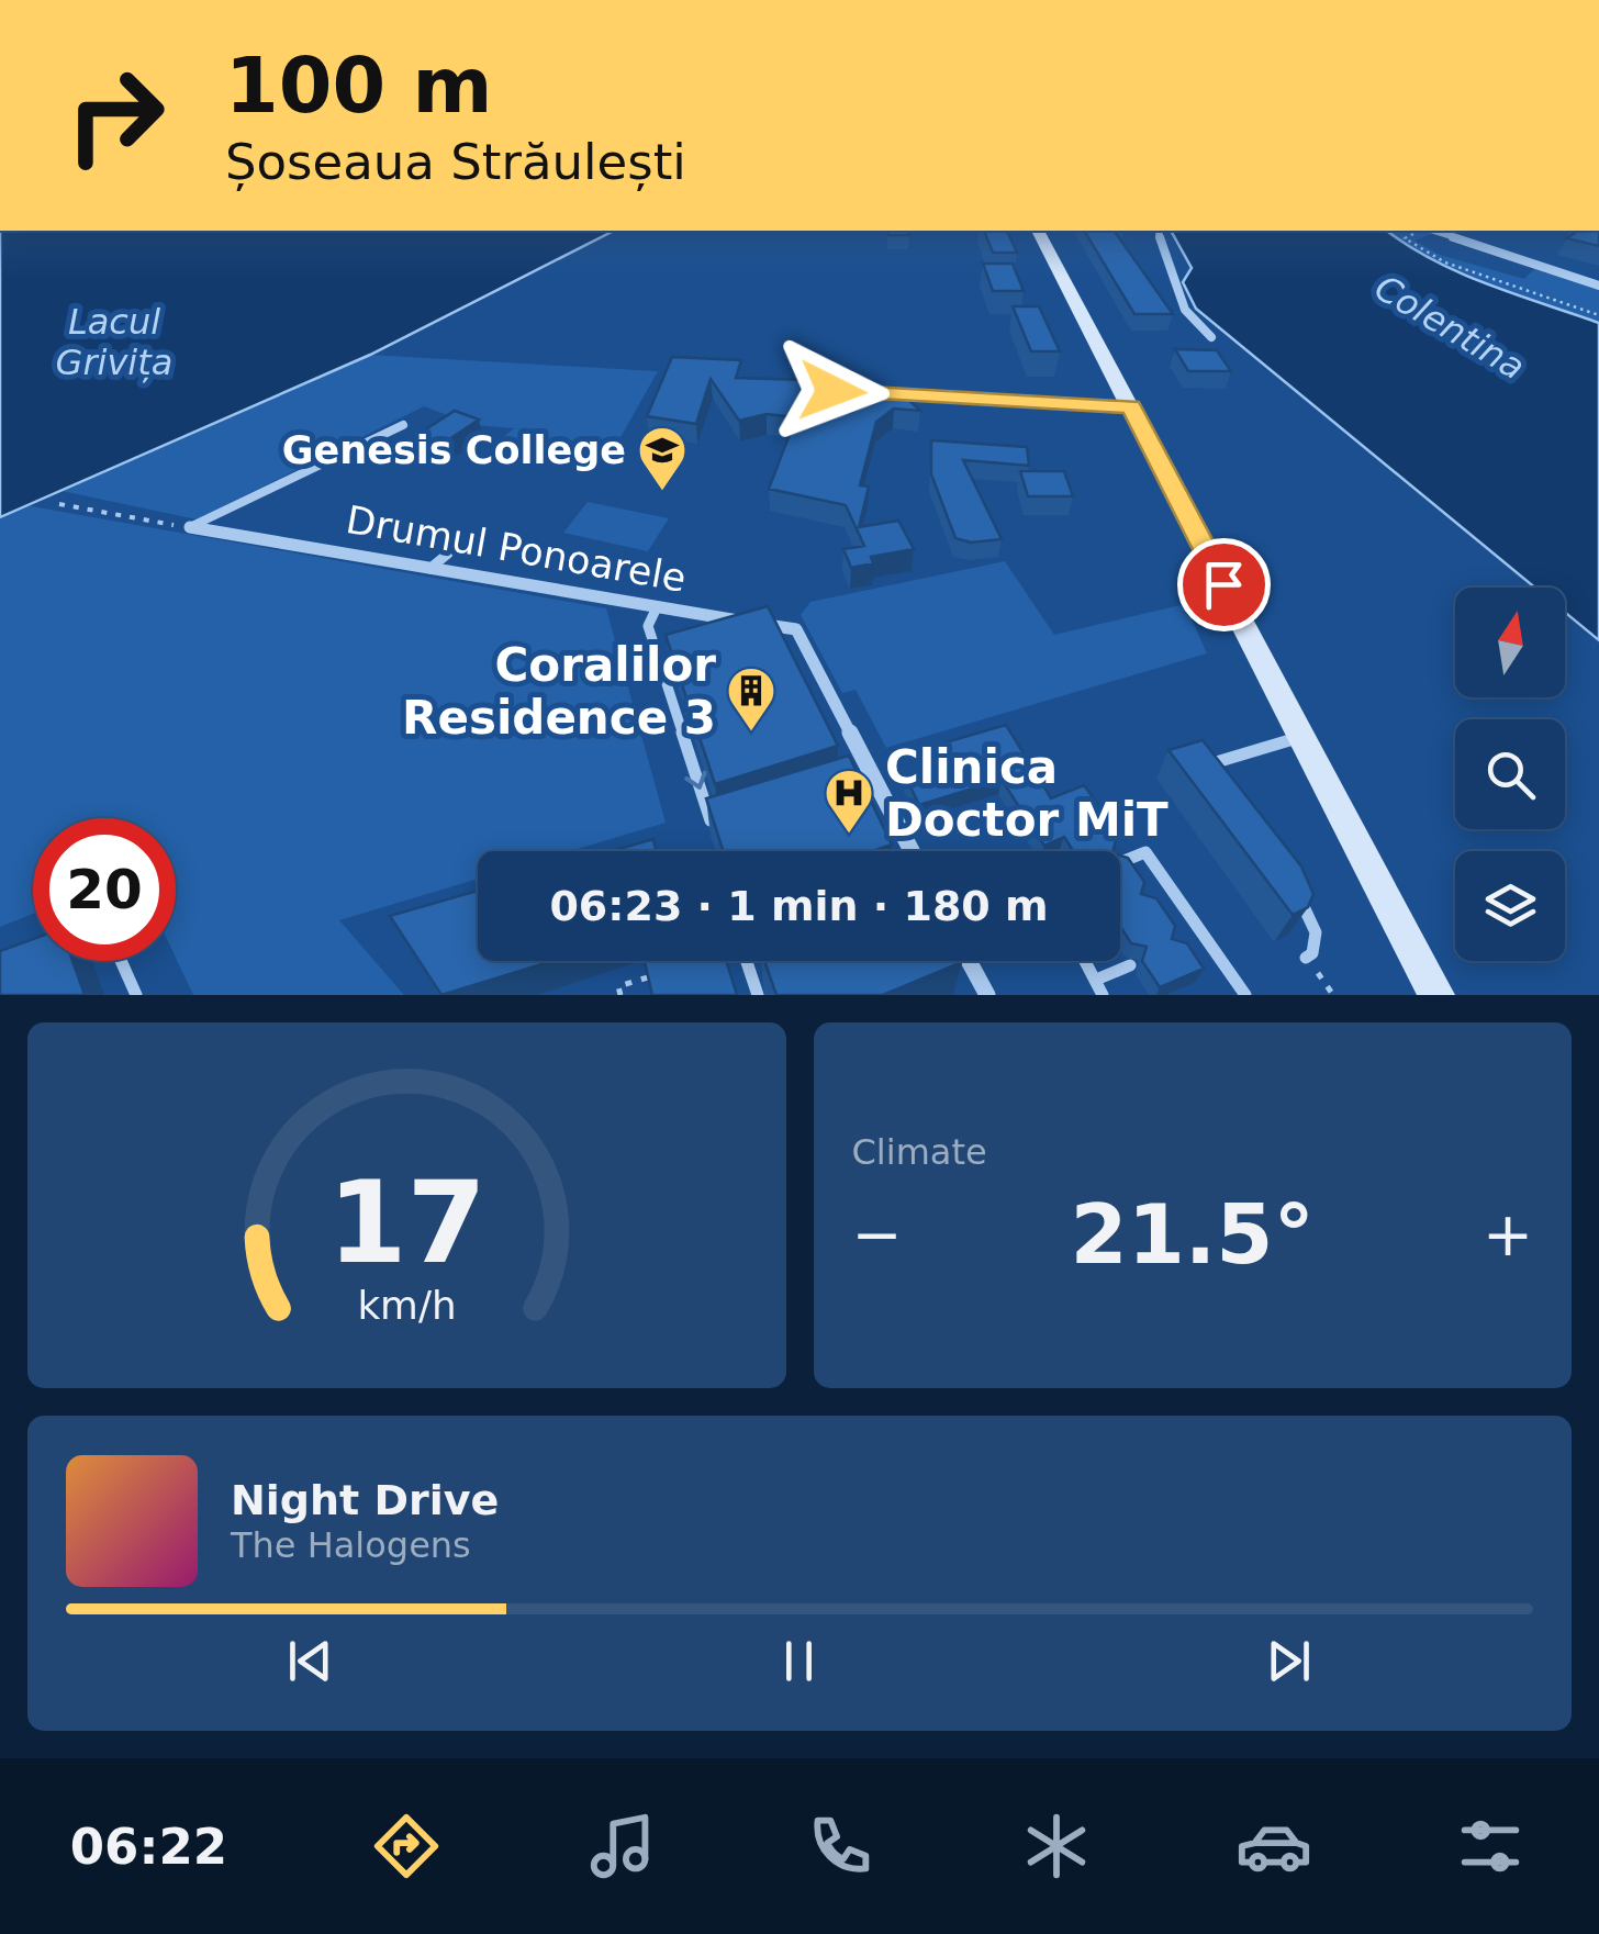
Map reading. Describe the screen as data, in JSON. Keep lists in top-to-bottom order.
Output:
{
  "streets": {
    "street": ["Drumul Ponoarele"]
  },
  "water": ["Lacul Grivița", "Colentina"],
  "places": {
    "school or university": ["Genesis College"],
    "building": ["Coralilor Residence 3"],
    "hospital": ["Clinica Doctor MiT"]
  },
  "north": "top",
  "page": {
    "turn": ["100 m", "Șoseaua Străulești"],
    "limit": "20",
    "trip": "06:23 · 1 min · 180 m",
    "tile": "Climate",
    "heat": ["−", "21.5°", "+"],
    "song": ["Night Drive", "The Halogens"],
    "tabs": "06:22",
    "gauge": ["17", "km/h"]
  }
}
